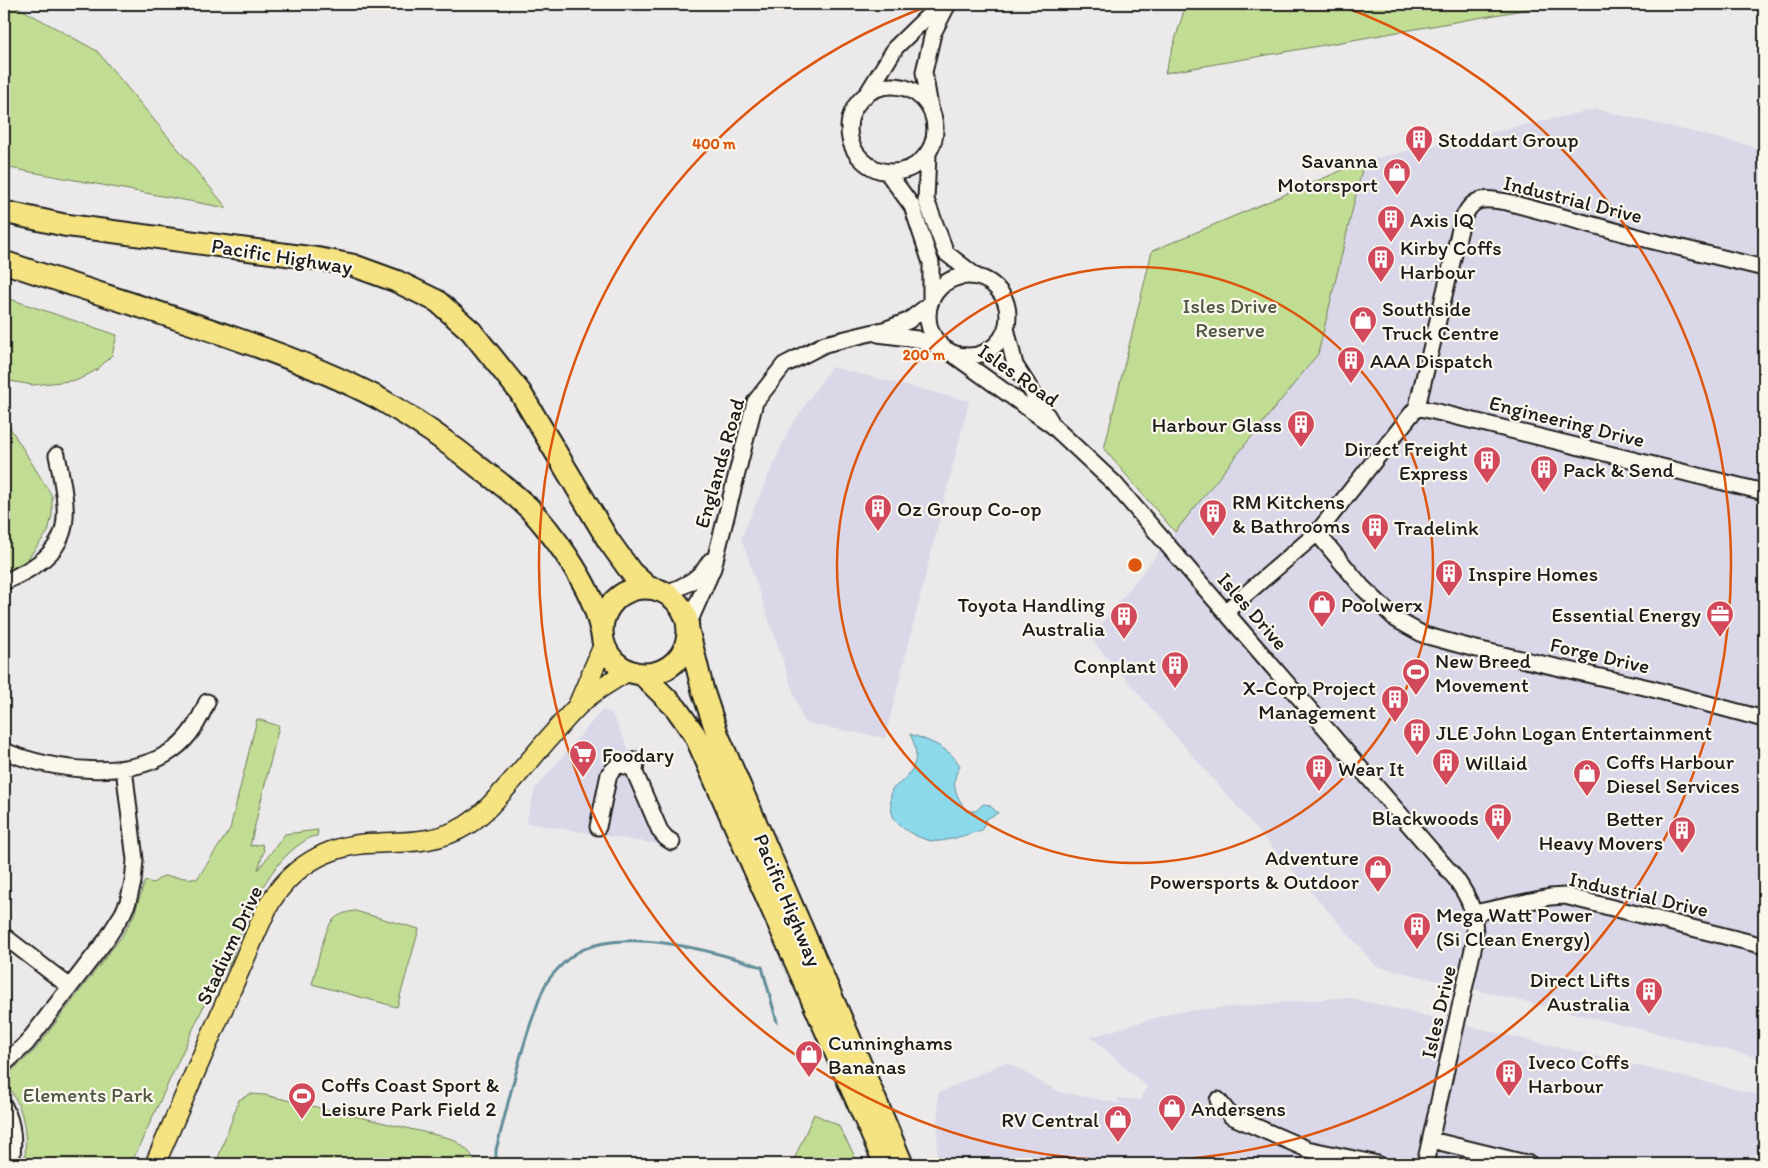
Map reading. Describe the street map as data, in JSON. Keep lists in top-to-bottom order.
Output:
{
  "streets": {
    "highway": ["Pacific Highway"],
    "main road": ["Stadium Drive"],
    "street": [
      "Industrial Drive",
      "Isles Road",
      "Engineering Drive",
      "Englands Road",
      "Isles Drive",
      "Forge Drive"
    ]
  },
  "crossings": [
    ["Industrial Drive", "Engineering Drive"],
    ["Industrial Drive", "Isles Drive"],
    ["Industrial Drive", "Forge Drive"],
    ["Pacific Highway", "Englands Road"],
    ["Pacific Highway", "Stadium Drive"],
    ["Isles Road", "Englands Road"],
    ["Isles Road", "Isles Drive"],
    ["Englands Road", "Stadium Drive"]
  ],
  "parks": ["Isles Drive Reserve", "Elements Park"],
  "places": {
    "building": [
      "Stoddart Group",
      "Axis IQ",
      "Kirby Coffs Harbour",
      "AAA Dispatch",
      "Harbour Glass",
      "Direct Freight Express",
      "Pack & Send",
      "Oz Group Co-op",
      "RM Kitchens & Bathrooms",
      "Tradelink",
      "Inspire Homes",
      "Toyota Handling Australia",
      "Conplant",
      "X-Corp Project Management",
      "JLE John Logan Entertainment",
      "Willaid",
      "Wear It",
      "Blackwoods",
      "Better Heavy Movers",
      "Mega Watt Power (Si Clean Energy)",
      "Direct Lifts Australia",
      "Iveco Coffs Harbour"
    ],
    "shop": [
      "Savanna Motorsport",
      "Southside Truck Centre",
      "Poolwerx",
      "Coffs Harbour Diesel Services",
      "Adventure Powersports & Outdoor",
      "Cunninghams Bananas",
      "Andersens",
      "RV Central"
    ],
    "office": ["Essential Energy"],
    "sports": ["New Breed Movement", "Coffs Coast Sport & Leisure Park Field 2"],
    "supermarket": ["Foodary"]
  },
  "rings": ["400 m", "200 m"]
}
